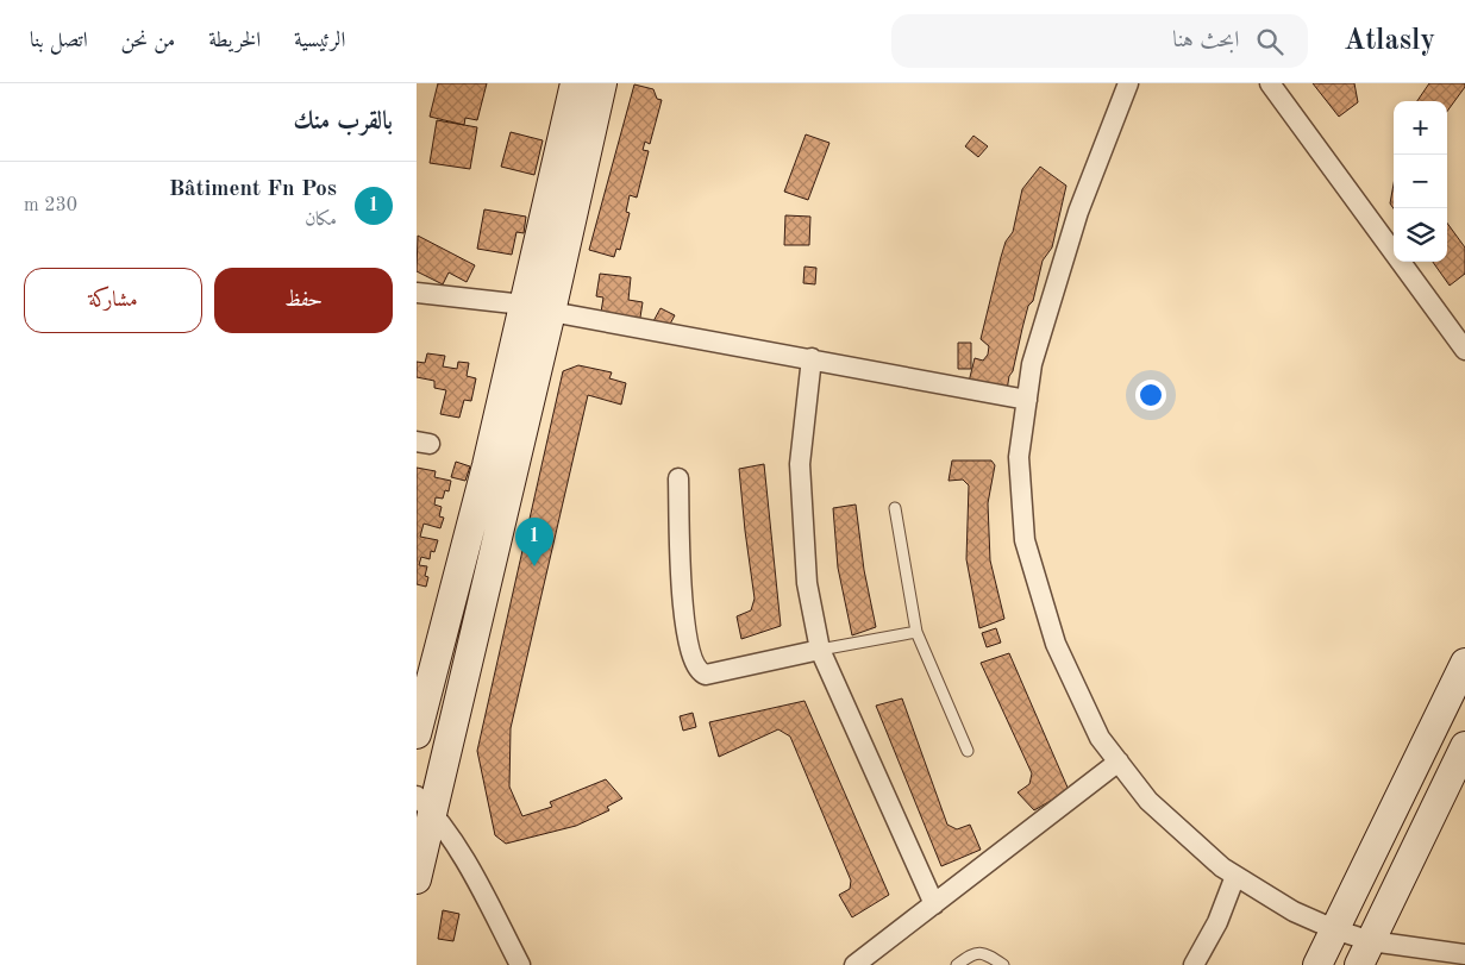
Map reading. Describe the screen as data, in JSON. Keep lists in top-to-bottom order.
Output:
{
  "page": {
    "header": "Atlasly",
    "search": "ابحث هنا",
    "nav": [
      "الرئيسية",
      "الخريطة",
      "من نحن",
      "اتصل بنا"
    ],
    "heading": "بالقرب منك",
    "map_buttons": ["+", "−"],
    "list": [
      {
        "mark": "1",
        "name": "Bâtiment Fn Pos",
        "note": "مكان",
        "value": "230 m"
      }
    ],
    "buttons": ["حفظ", "مشاركة"],
    "pins": "1"
  }
}
